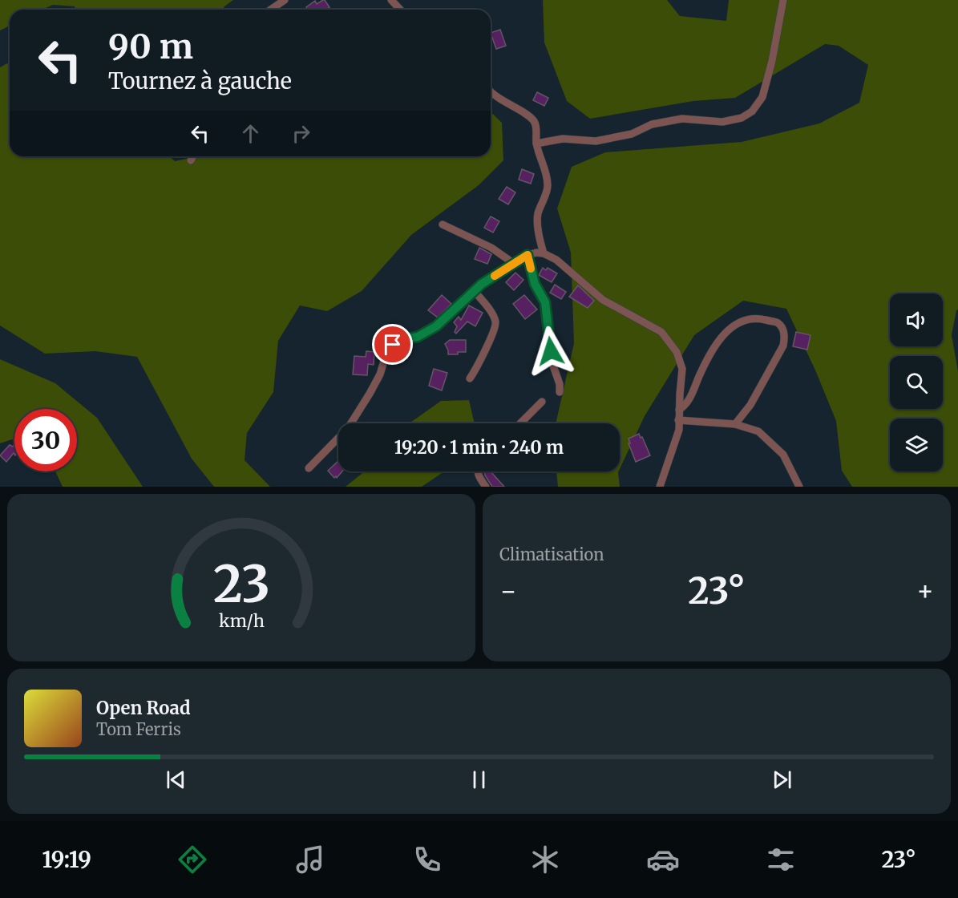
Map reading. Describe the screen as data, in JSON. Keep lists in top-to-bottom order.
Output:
{
  "page": {
    "turn": ["90 m", "Tournez à gauche"],
    "limit": "30",
    "trip": "19:20 · 1 min · 240 m",
    "tile": "Climatisation",
    "heat": ["−", "23°", "+"],
    "song": ["Open Road", "Tom Ferris"],
    "tabs": ["19:19", "23°"],
    "gauge": ["23", "km/h"]
  }
}
